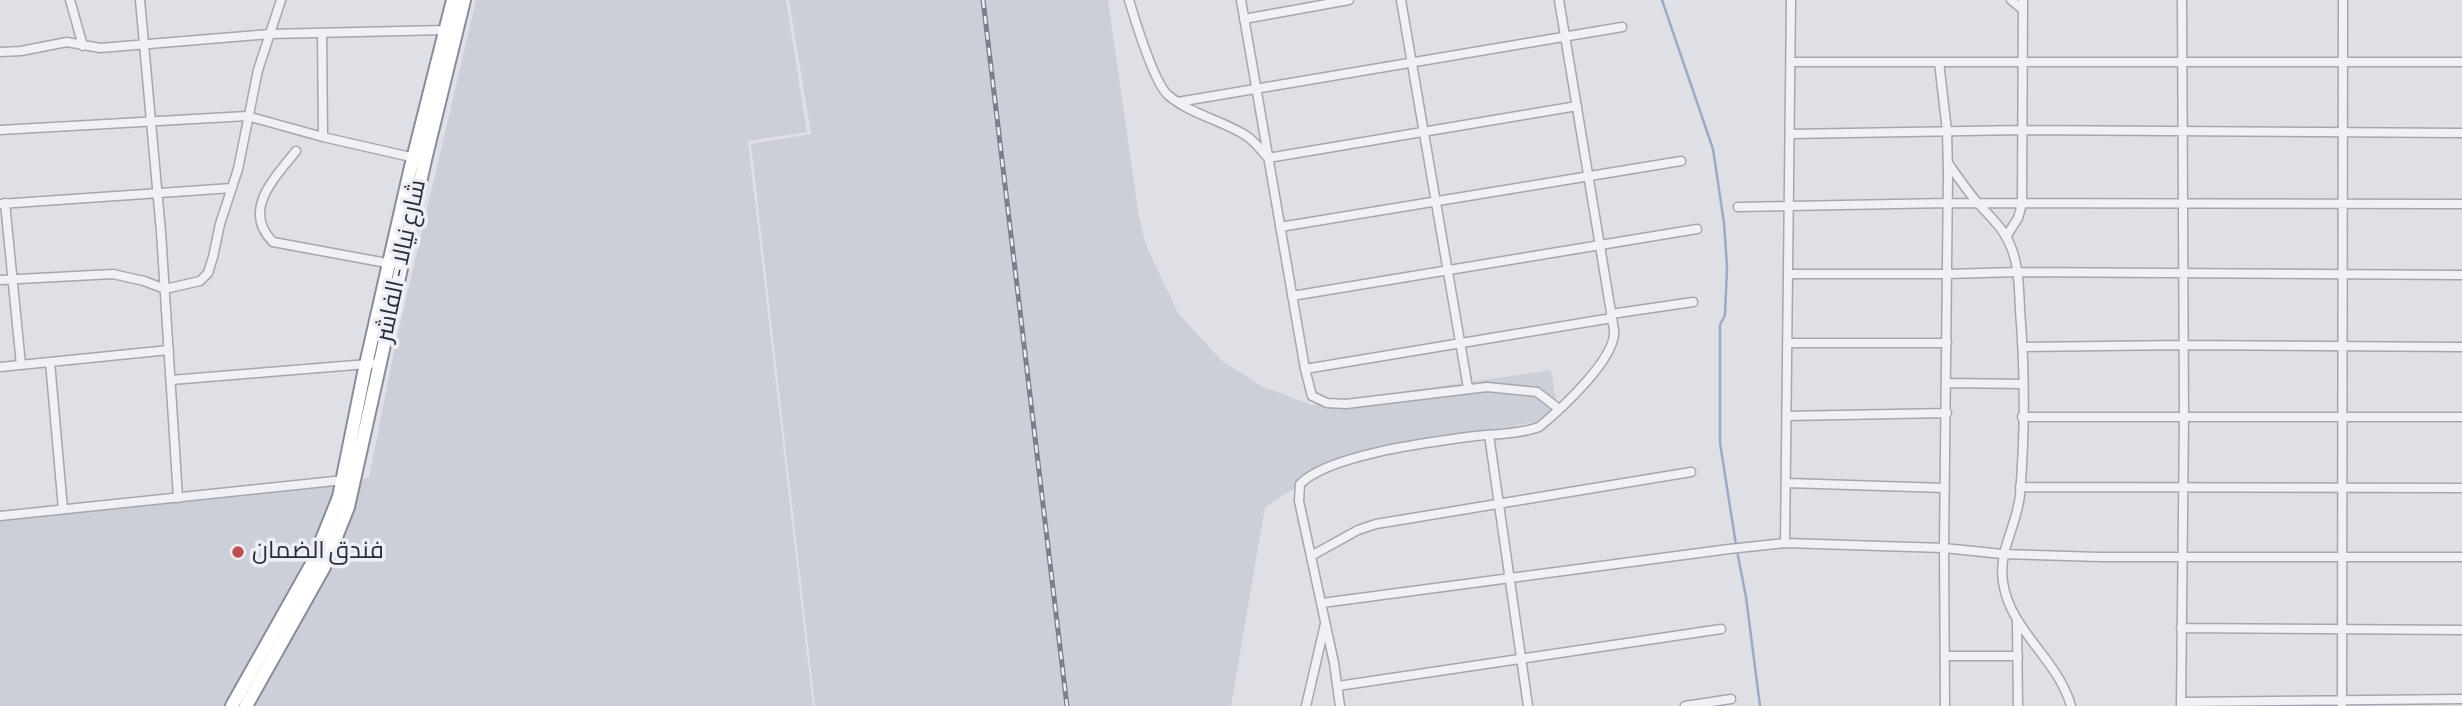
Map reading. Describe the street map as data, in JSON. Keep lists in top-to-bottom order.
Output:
{
  "streets": {
    "highway": ["شارع نيالا - الفاشر"]
  },
  "places": ["فندق الضمان"]
}
